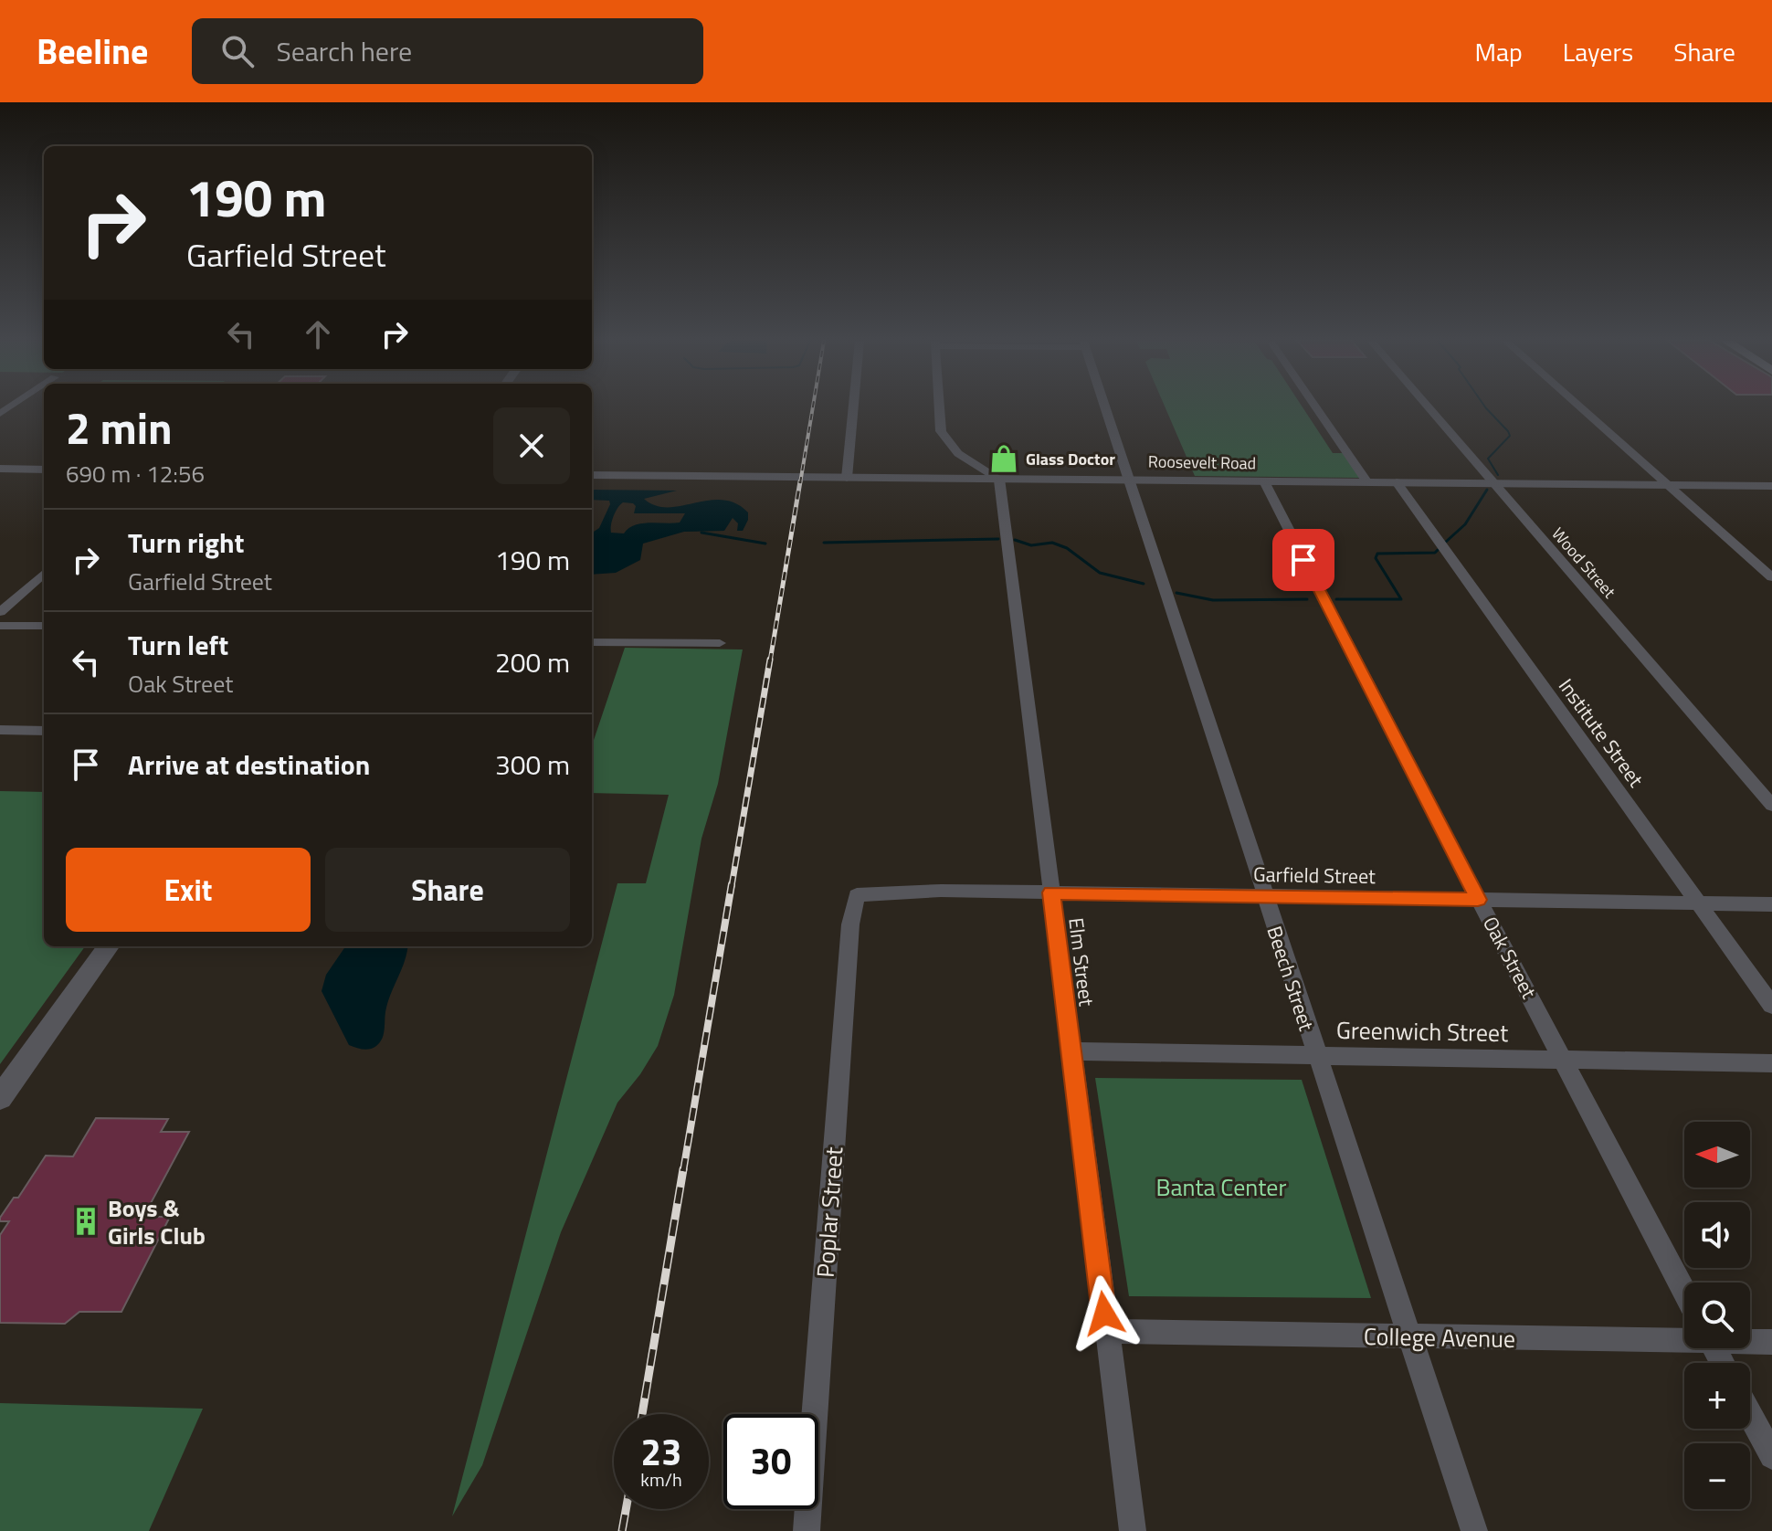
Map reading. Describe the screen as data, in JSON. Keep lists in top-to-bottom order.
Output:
{
  "streets": {
    "street": [
      "Roosevelt Road",
      "Wood Street",
      "Institute Street",
      "Garfield Street",
      "Oak Street",
      "Elm Street",
      "Beech Street",
      "Greenwich Street",
      "Poplar Street",
      "College Avenue"
    ]
  },
  "crossings": [
    ["Roosevelt Road", "Wood Street"],
    ["Roosevelt Road", "Institute Street"],
    ["Roosevelt Road", "Oak Street"],
    ["Roosevelt Road", "Elm Street"],
    ["Roosevelt Road", "Beech Street"],
    ["Institute Street", "Garfield Street"],
    ["Garfield Street", "Oak Street"],
    ["Garfield Street", "Elm Street"],
    ["Garfield Street", "Beech Street"],
    ["Garfield Street", "Poplar Street"],
    ["Oak Street", "Greenwich Street"],
    ["Elm Street", "Greenwich Street"],
    ["Elm Street", "College Avenue"],
    ["Beech Street", "Greenwich Street"],
    ["Beech Street", "College Avenue"]
  ],
  "parks": ["Banta Center"],
  "places": {
    "shop": ["Glass Doctor"],
    "building": ["Boys & Girls Club"]
  },
  "north": "left",
  "page": {
    "header": "Beeline",
    "search": "Search here",
    "nav": ["Map", "Layers", "Share"],
    "turn": ["190 m", "Garfield Street"],
    "heading": ["2 min", "690 m · 12:56"],
    "list": [
      {
        "name": "Turn right",
        "note": "Garfield Street",
        "value": "190 m"
      },
      {
        "name": "Turn left",
        "note": "Oak Street",
        "value": "200 m"
      },
      {
        "name": "Arrive at destination",
        "value": "300 m"
      }
    ],
    "buttons": ["Exit", "Share"],
    "map_buttons": ["+", "−"],
    "speed": "23 km/h",
    "limit": "30"
  }
}
